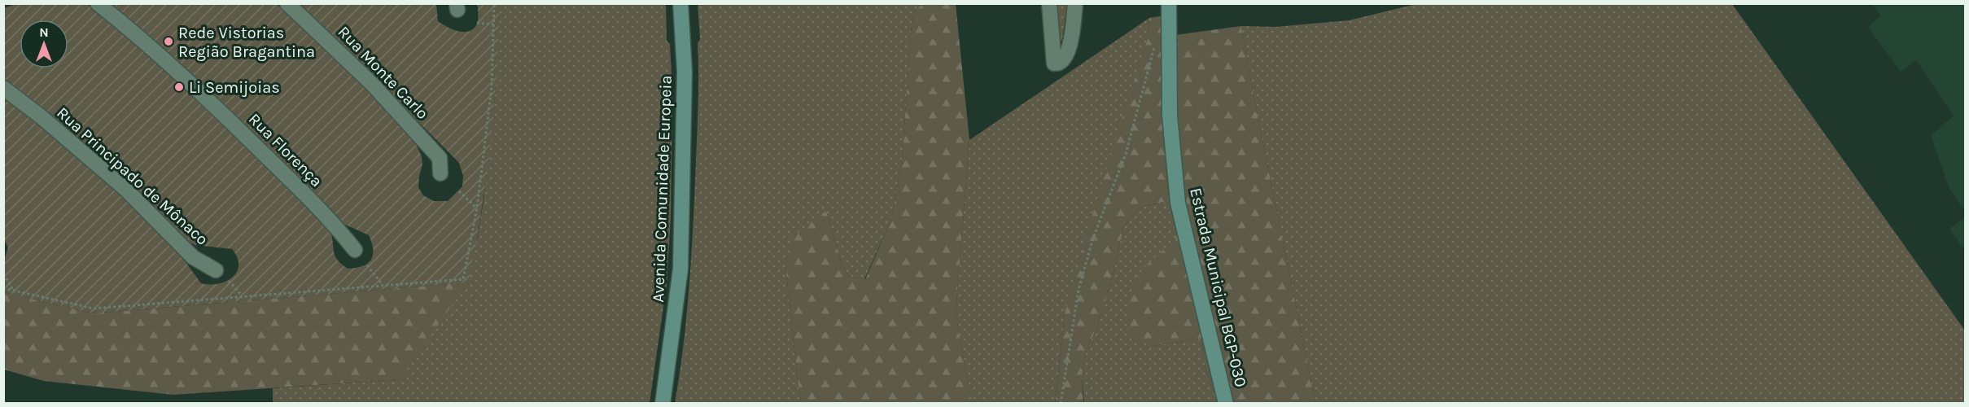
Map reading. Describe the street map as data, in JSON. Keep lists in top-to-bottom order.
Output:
{
  "streets": {
    "street": [
      "Rua Monte Carlo",
      "Rua Florença",
      "Rua Principado de Mônaco",
      "Avenida Comunidade Europeia",
      "Estrada Municipal BGP-030"
    ]
  },
  "places": ["Rede Vistorias Região Bragantina", "Li Semijoias"],
  "north": "top"
}
